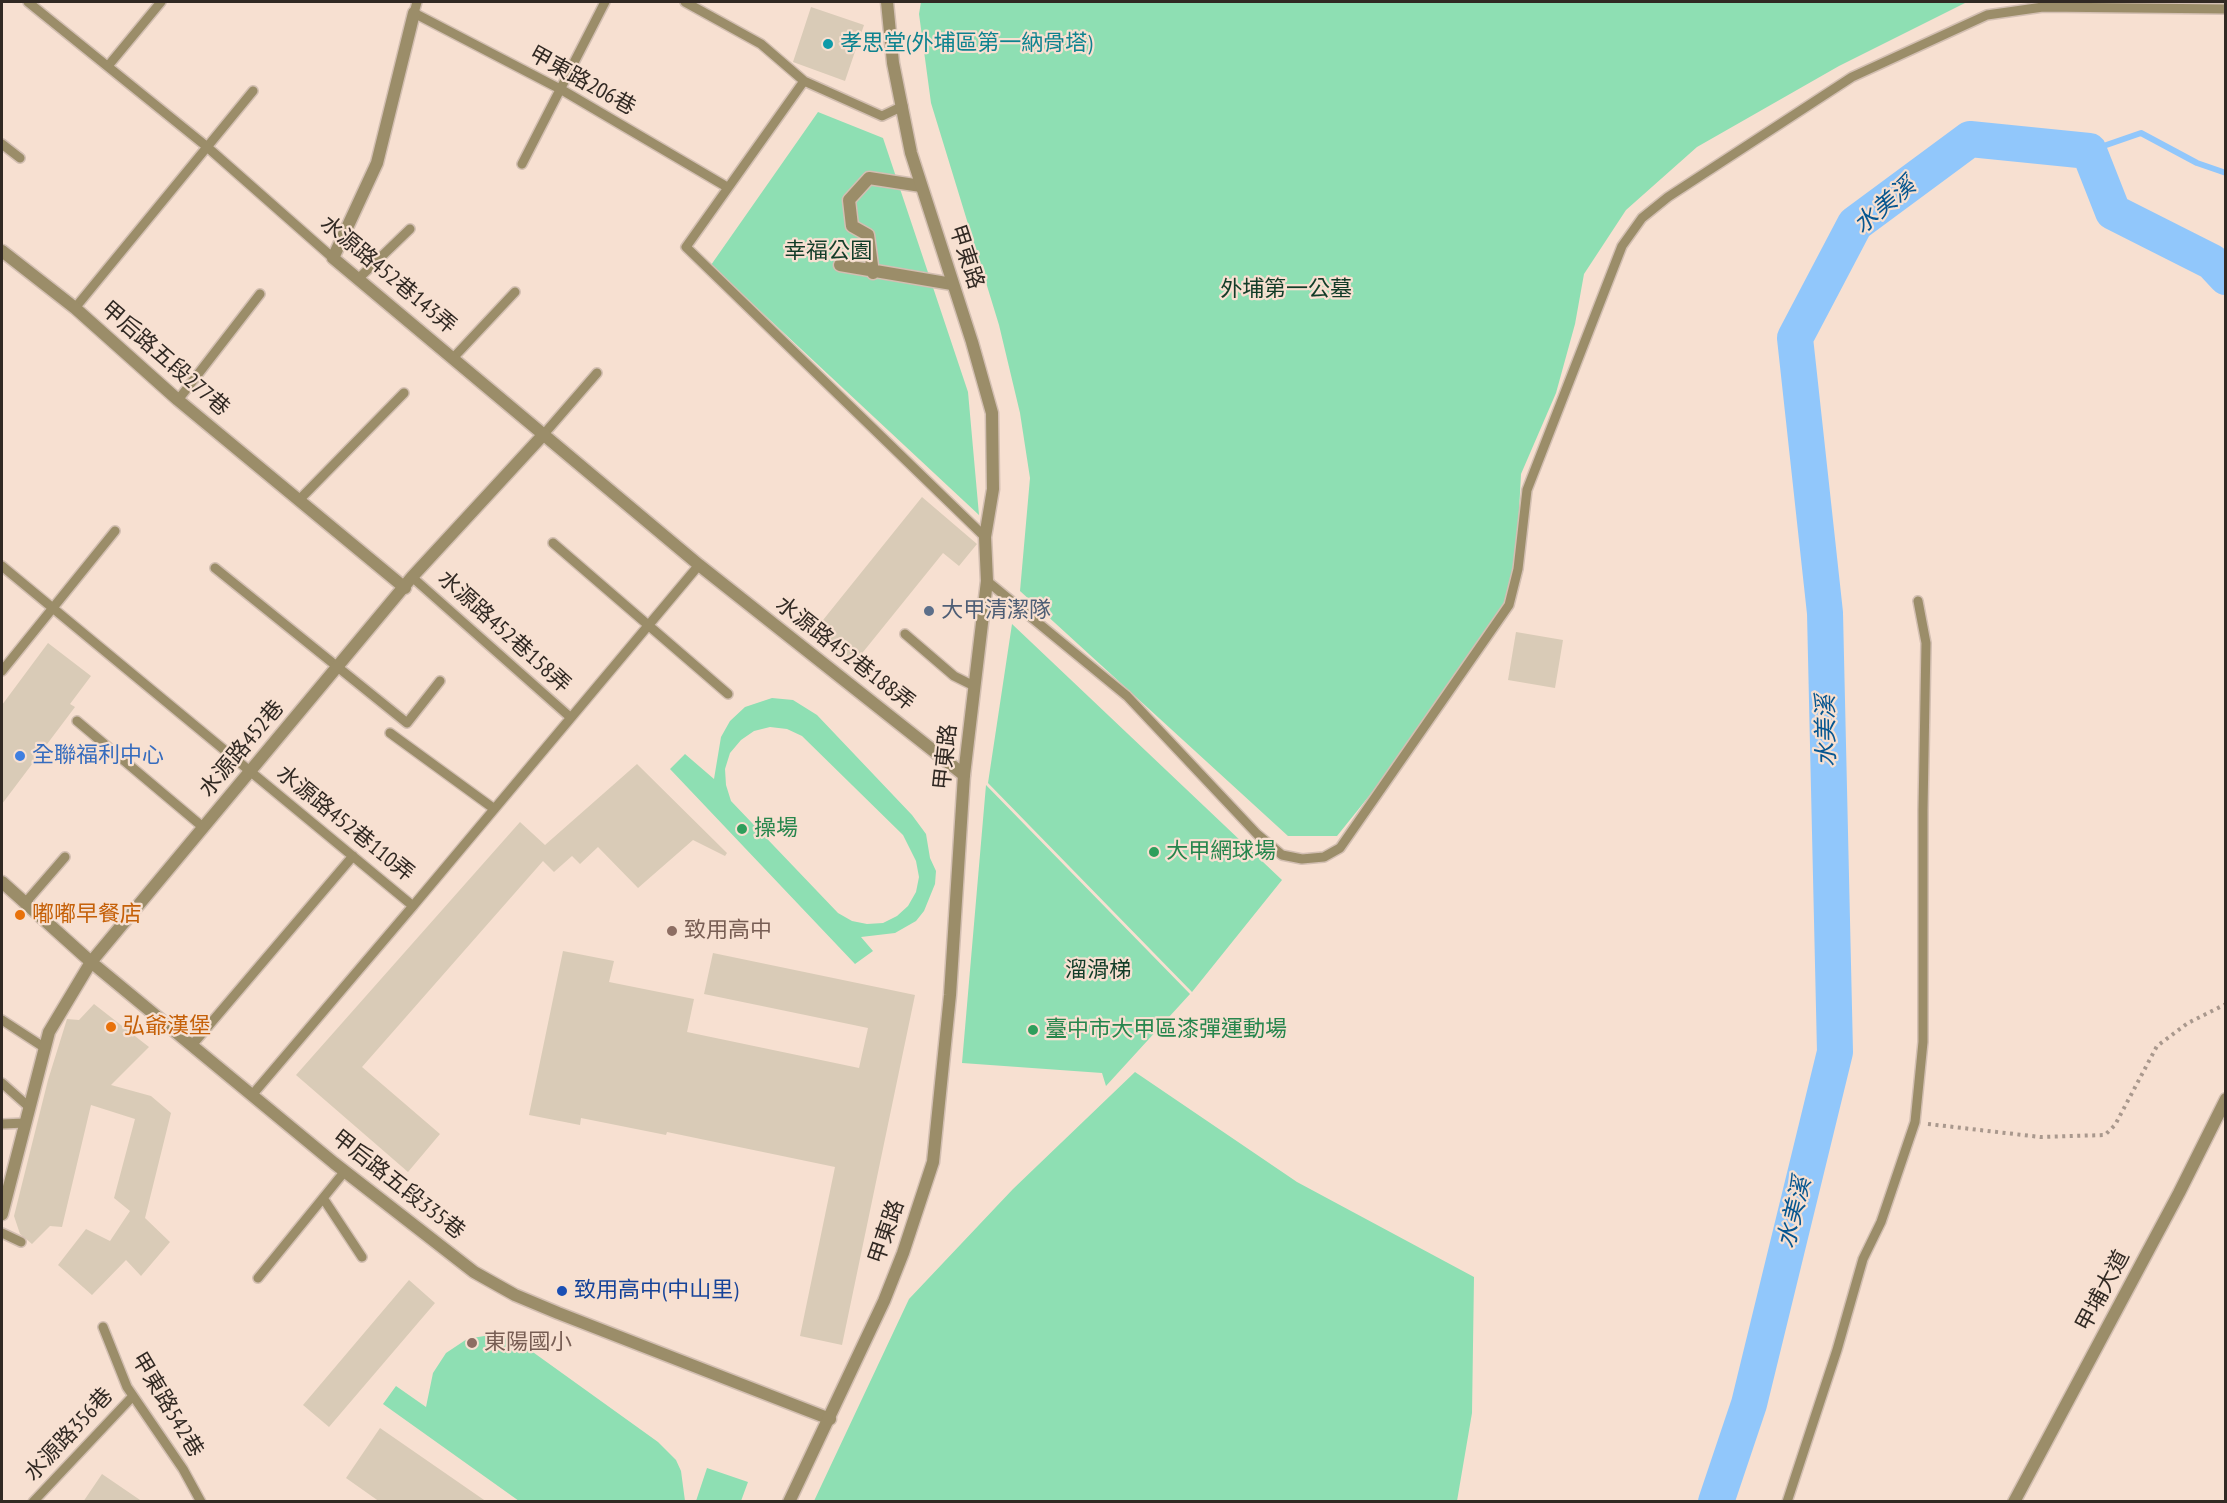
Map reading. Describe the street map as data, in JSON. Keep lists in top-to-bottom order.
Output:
{
  "streets": {
    "street": [
      "甲東路",
      "水源路452巷143弄",
      "甲后路五段277巷",
      "水源路452巷188弄",
      "水源路452巷",
      "甲后路五段335巷",
      "甲埔大道"
    ],
    "lane": [
      "甲東路206巷",
      "水源路452巷158弄",
      "水源路452巷110弄",
      "甲東路542巷",
      "水源路356巷"
    ]
  },
  "crossings": [
    ["甲東路", "水源路452巷188弄"],
    ["甲東路", "甲后路五段335巷"],
    ["水源路452巷143弄", "水源路452巷188弄"],
    ["水源路452巷143弄", "水源路452巷"],
    ["甲后路五段277巷", "水源路452巷158弄"],
    ["甲后路五段277巷", "水源路452巷"],
    ["水源路452巷158弄", "水源路452巷"],
    ["水源路452巷158弄", "水源路452巷110弄"],
    ["水源路452巷188弄", "水源路452巷"],
    ["水源路452巷", "水源路452巷110弄"],
    ["水源路452巷", "甲后路五段335巷"],
    ["甲東路542巷", "水源路356巷"]
  ],
  "water": ["水美溪"],
  "parks": ["幸福公園", "外埔第一公墓", "溜滑梯"],
  "places": [
    "孝思堂(外埔區第一納骨塔)",
    "大甲清潔隊",
    "全聯福利中心",
    "操場",
    "大甲網球場",
    "嘟嘟早餐店",
    "致用高中",
    "弘爺漢堡",
    "臺中市大甲區漆彈運動場",
    "致用高中(中山里)",
    "東陽國小"
  ]
}
